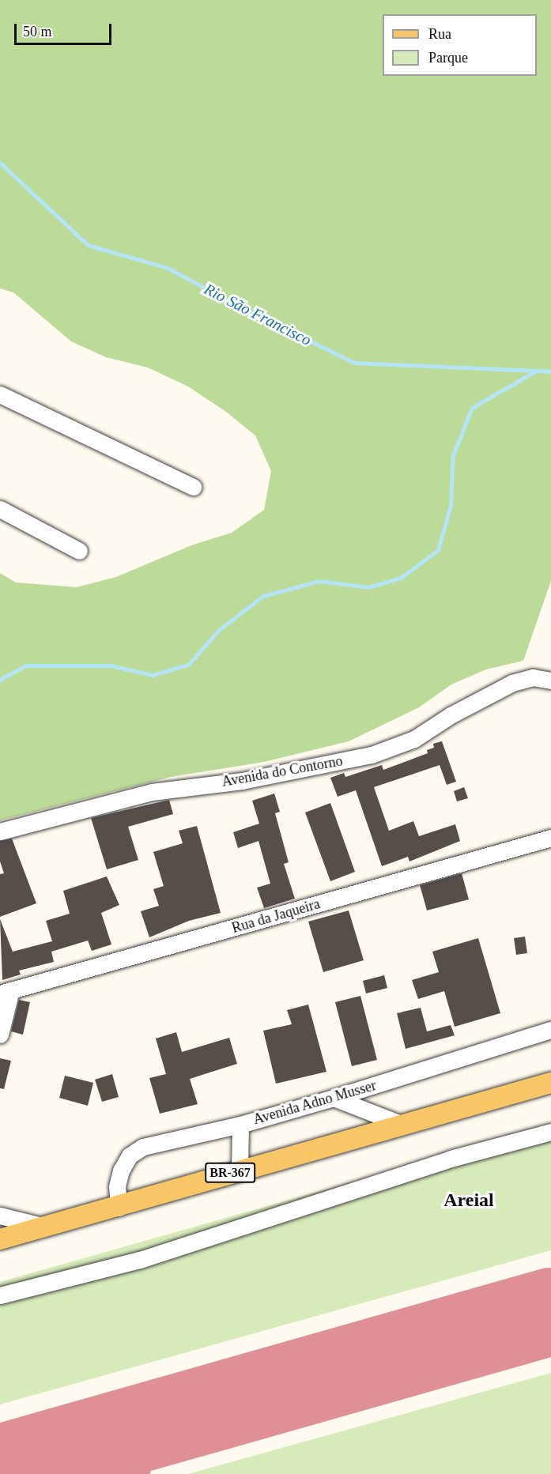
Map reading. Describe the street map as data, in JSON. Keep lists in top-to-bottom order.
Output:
{
  "streets": {
    "main road": ["BR-367"],
    "street": ["Avenida do Contorno", "Rua da Jaqueira", "Avenida Adno Musser"]
  },
  "crossings": [
    ["Avenida Adno Musser", "BR-367"]
  ],
  "districts": ["Areial"],
  "water": ["Rio São Francisco"],
  "legend": ["Rua", "Parque"],
  "scale_bar": "50 m"
}
